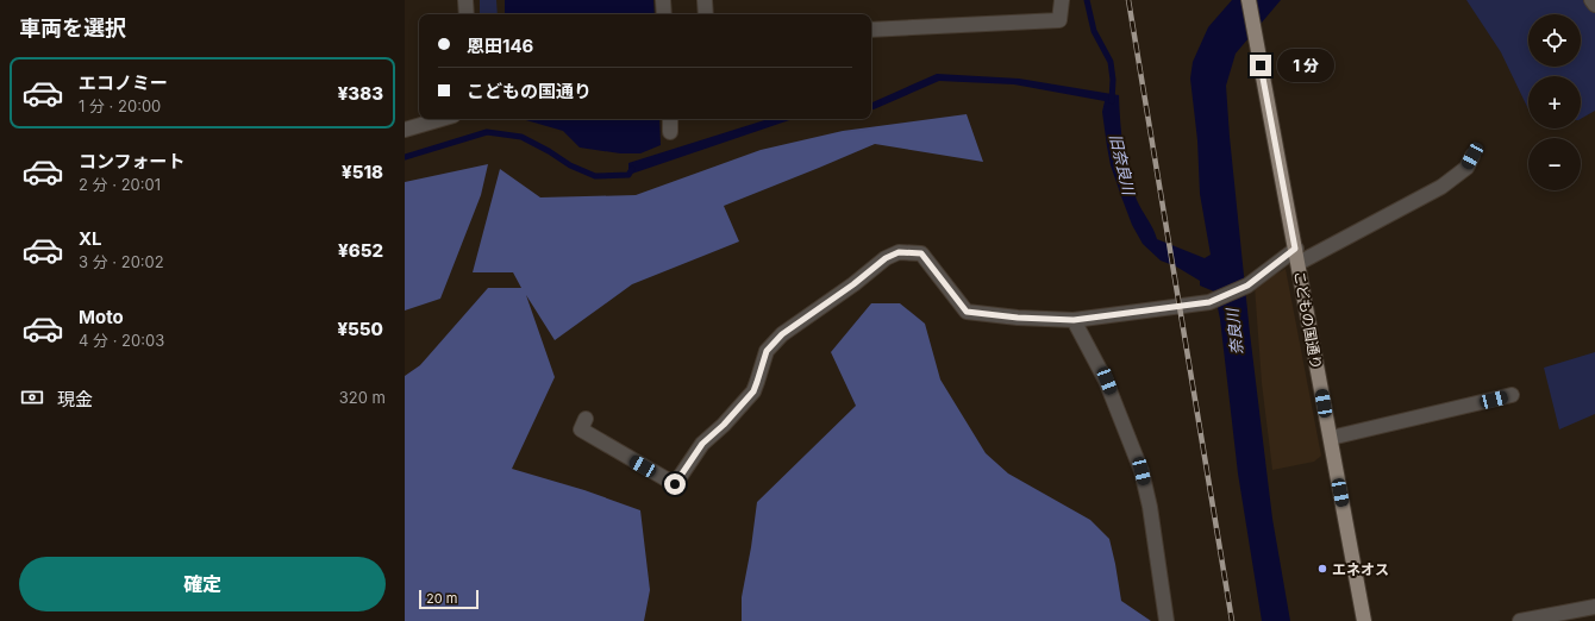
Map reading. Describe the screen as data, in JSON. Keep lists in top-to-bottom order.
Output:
{
  "streets": {
    "main road": ["こどもの国通り"]
  },
  "water": ["旧奈良川", "奈良川"],
  "places": ["エネオス"],
  "scale_bar": "20 m",
  "page": {
    "heading": "車両を選択",
    "map_buttons": ["+", "−"],
    "banner": ["恩田146", "こどもの国通り"],
    "bubble": "1 分",
    "list": [
      {
        "name": "エコノミー",
        "note": "1 分 · 20:00",
        "value": "¥383"
      },
      {
        "name": "コンフォート",
        "note": "2 分 · 20:01",
        "value": "¥518"
      },
      {
        "name": "XL",
        "note": "3 分 · 20:02",
        "value": "¥652"
      },
      {
        "name": "Moto",
        "note": "4 分 · 20:03",
        "value": "¥550"
      }
    ],
    "pay": ["現金", "320 m"],
    "buttons": "確定",
    "scale": "20 m"
  }
}
